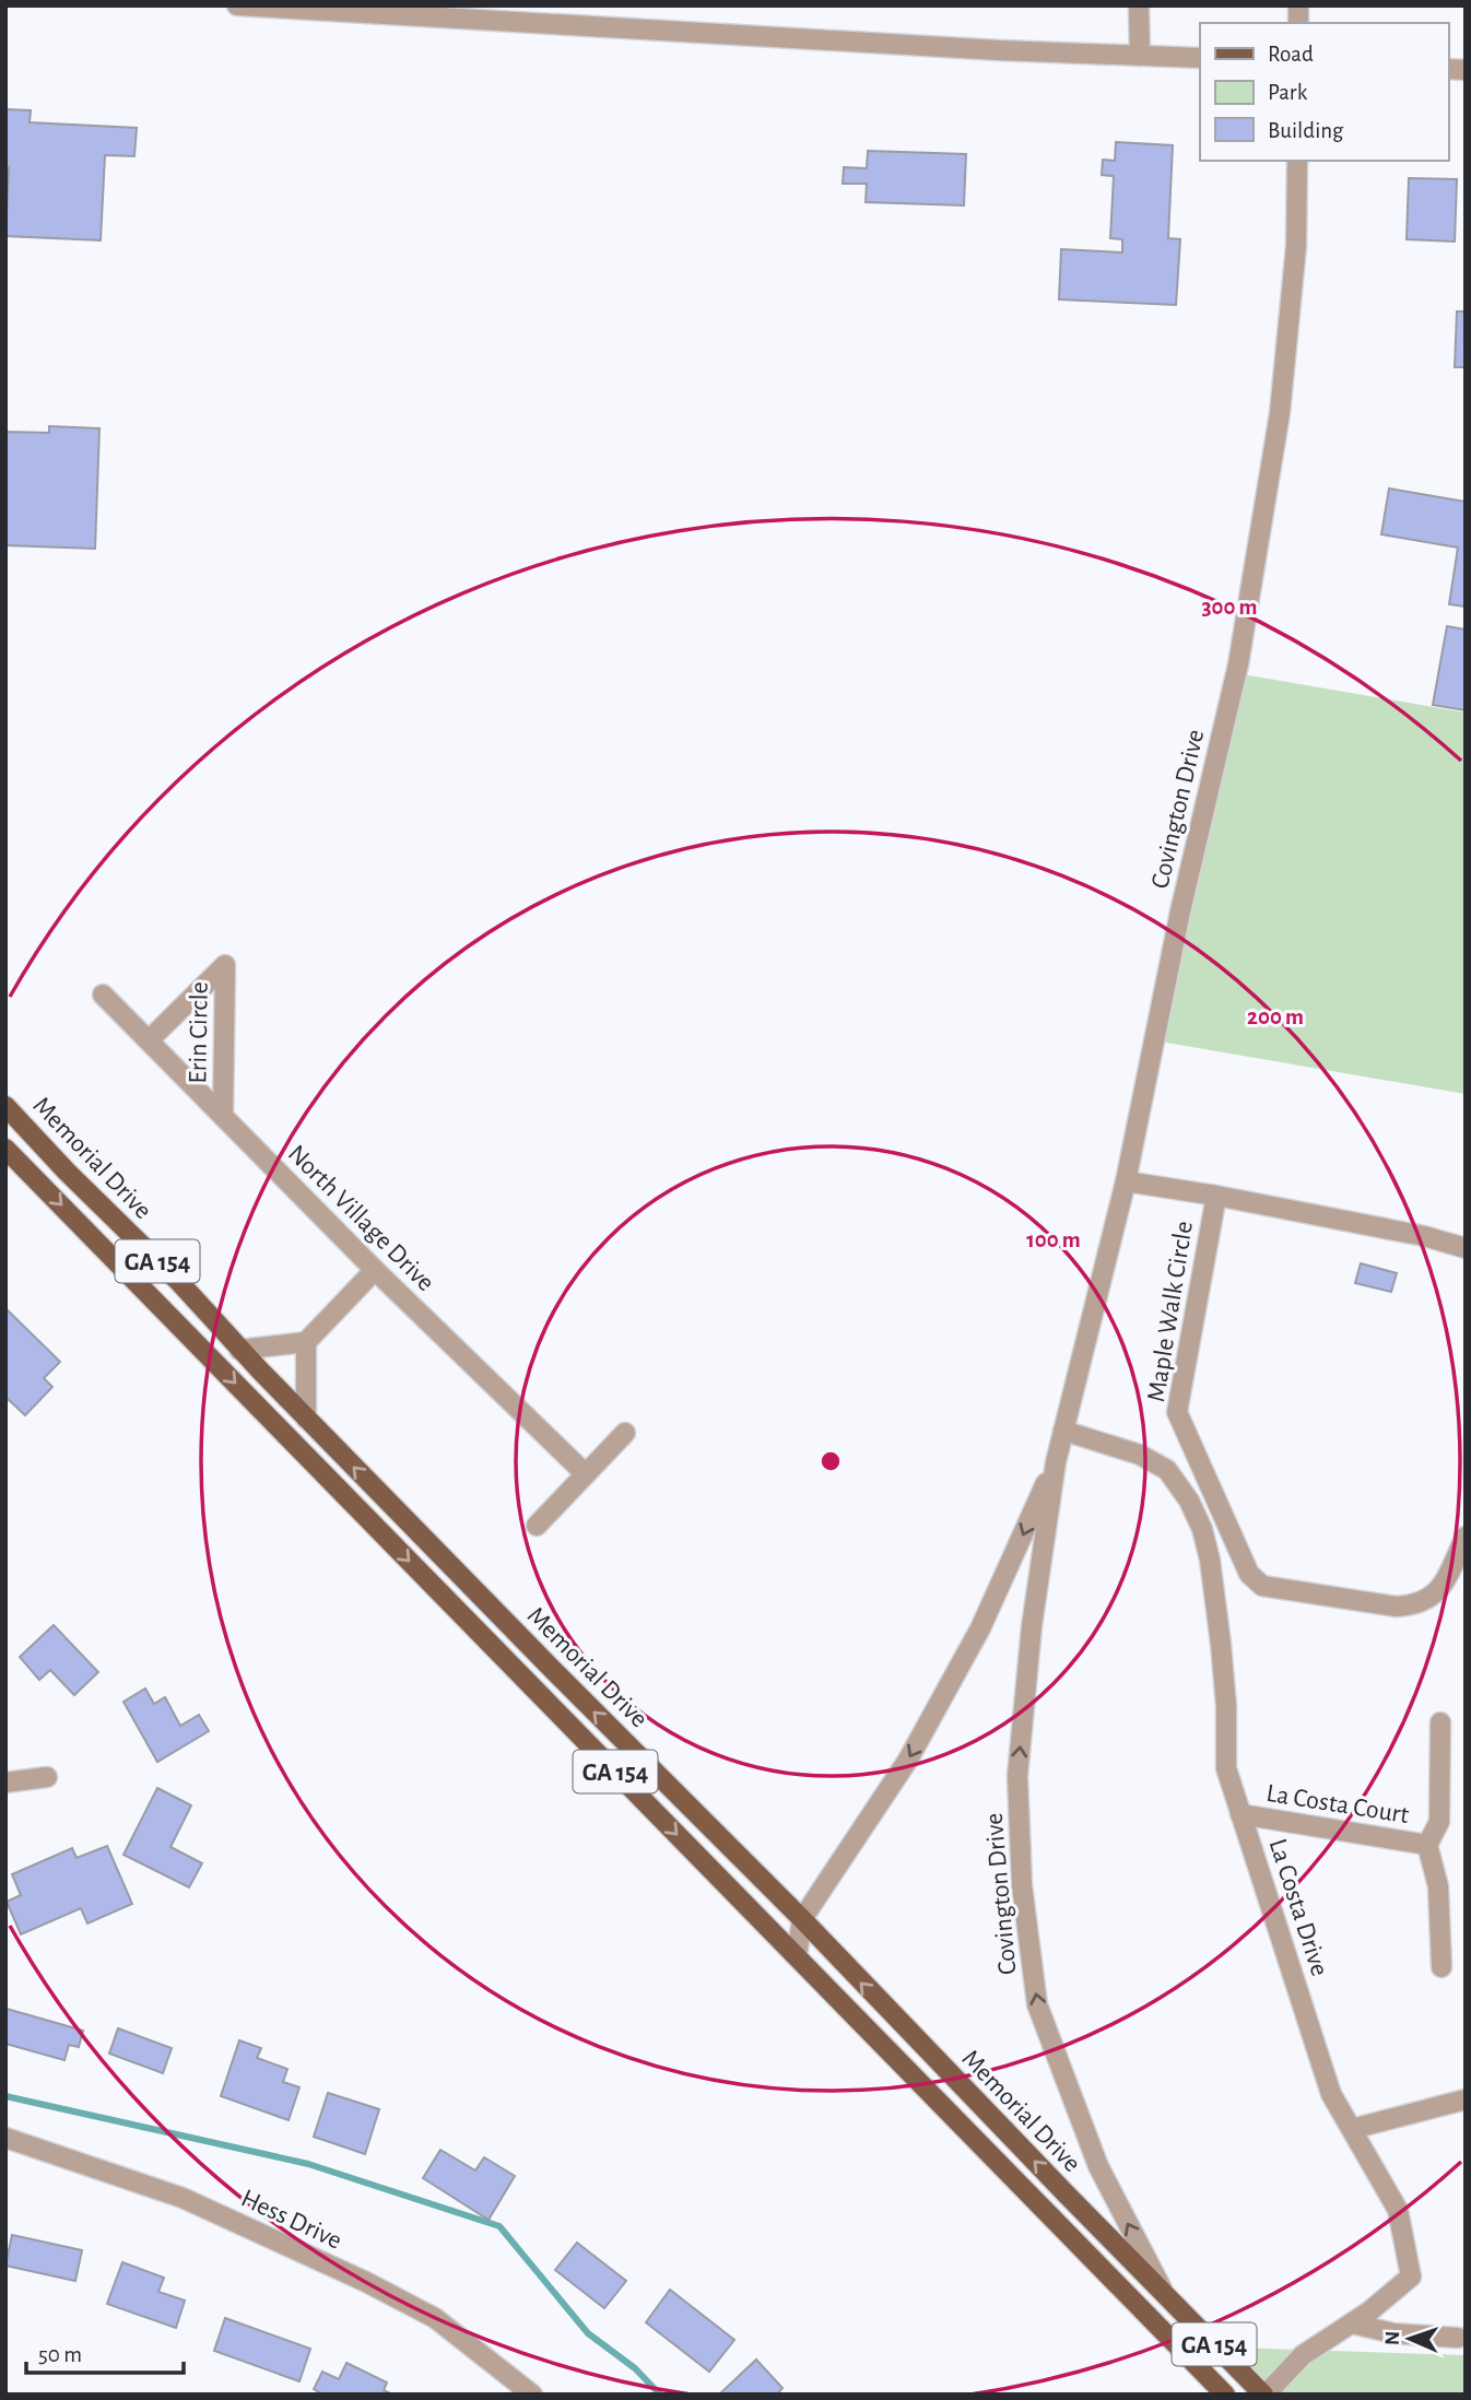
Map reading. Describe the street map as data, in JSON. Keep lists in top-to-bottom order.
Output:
{
  "streets": {
    "main road": ["Memorial Drive", "GA 154"],
    "street": [
      "Covington Drive",
      "Erin Circle",
      "North Village Drive",
      "Maple Walk Circle",
      "La Costa Court",
      "La Costa Drive",
      "Hess Drive"
    ]
  },
  "crossings": [
    ["Covington Drive", "Memorial Drive"],
    ["Covington Drive", "Maple Walk Circle"],
    ["Covington Drive", "La Costa Drive"],
    ["Erin Circle", "North Village Drive"],
    ["Memorial Drive", "La Costa Drive"],
    ["La Costa Court", "La Costa Drive"]
  ],
  "legend": ["Road", "Park", "Building"],
  "scale_bar": "50 m",
  "north": "left",
  "rings": ["300 m", "200 m", "100 m"]
}
